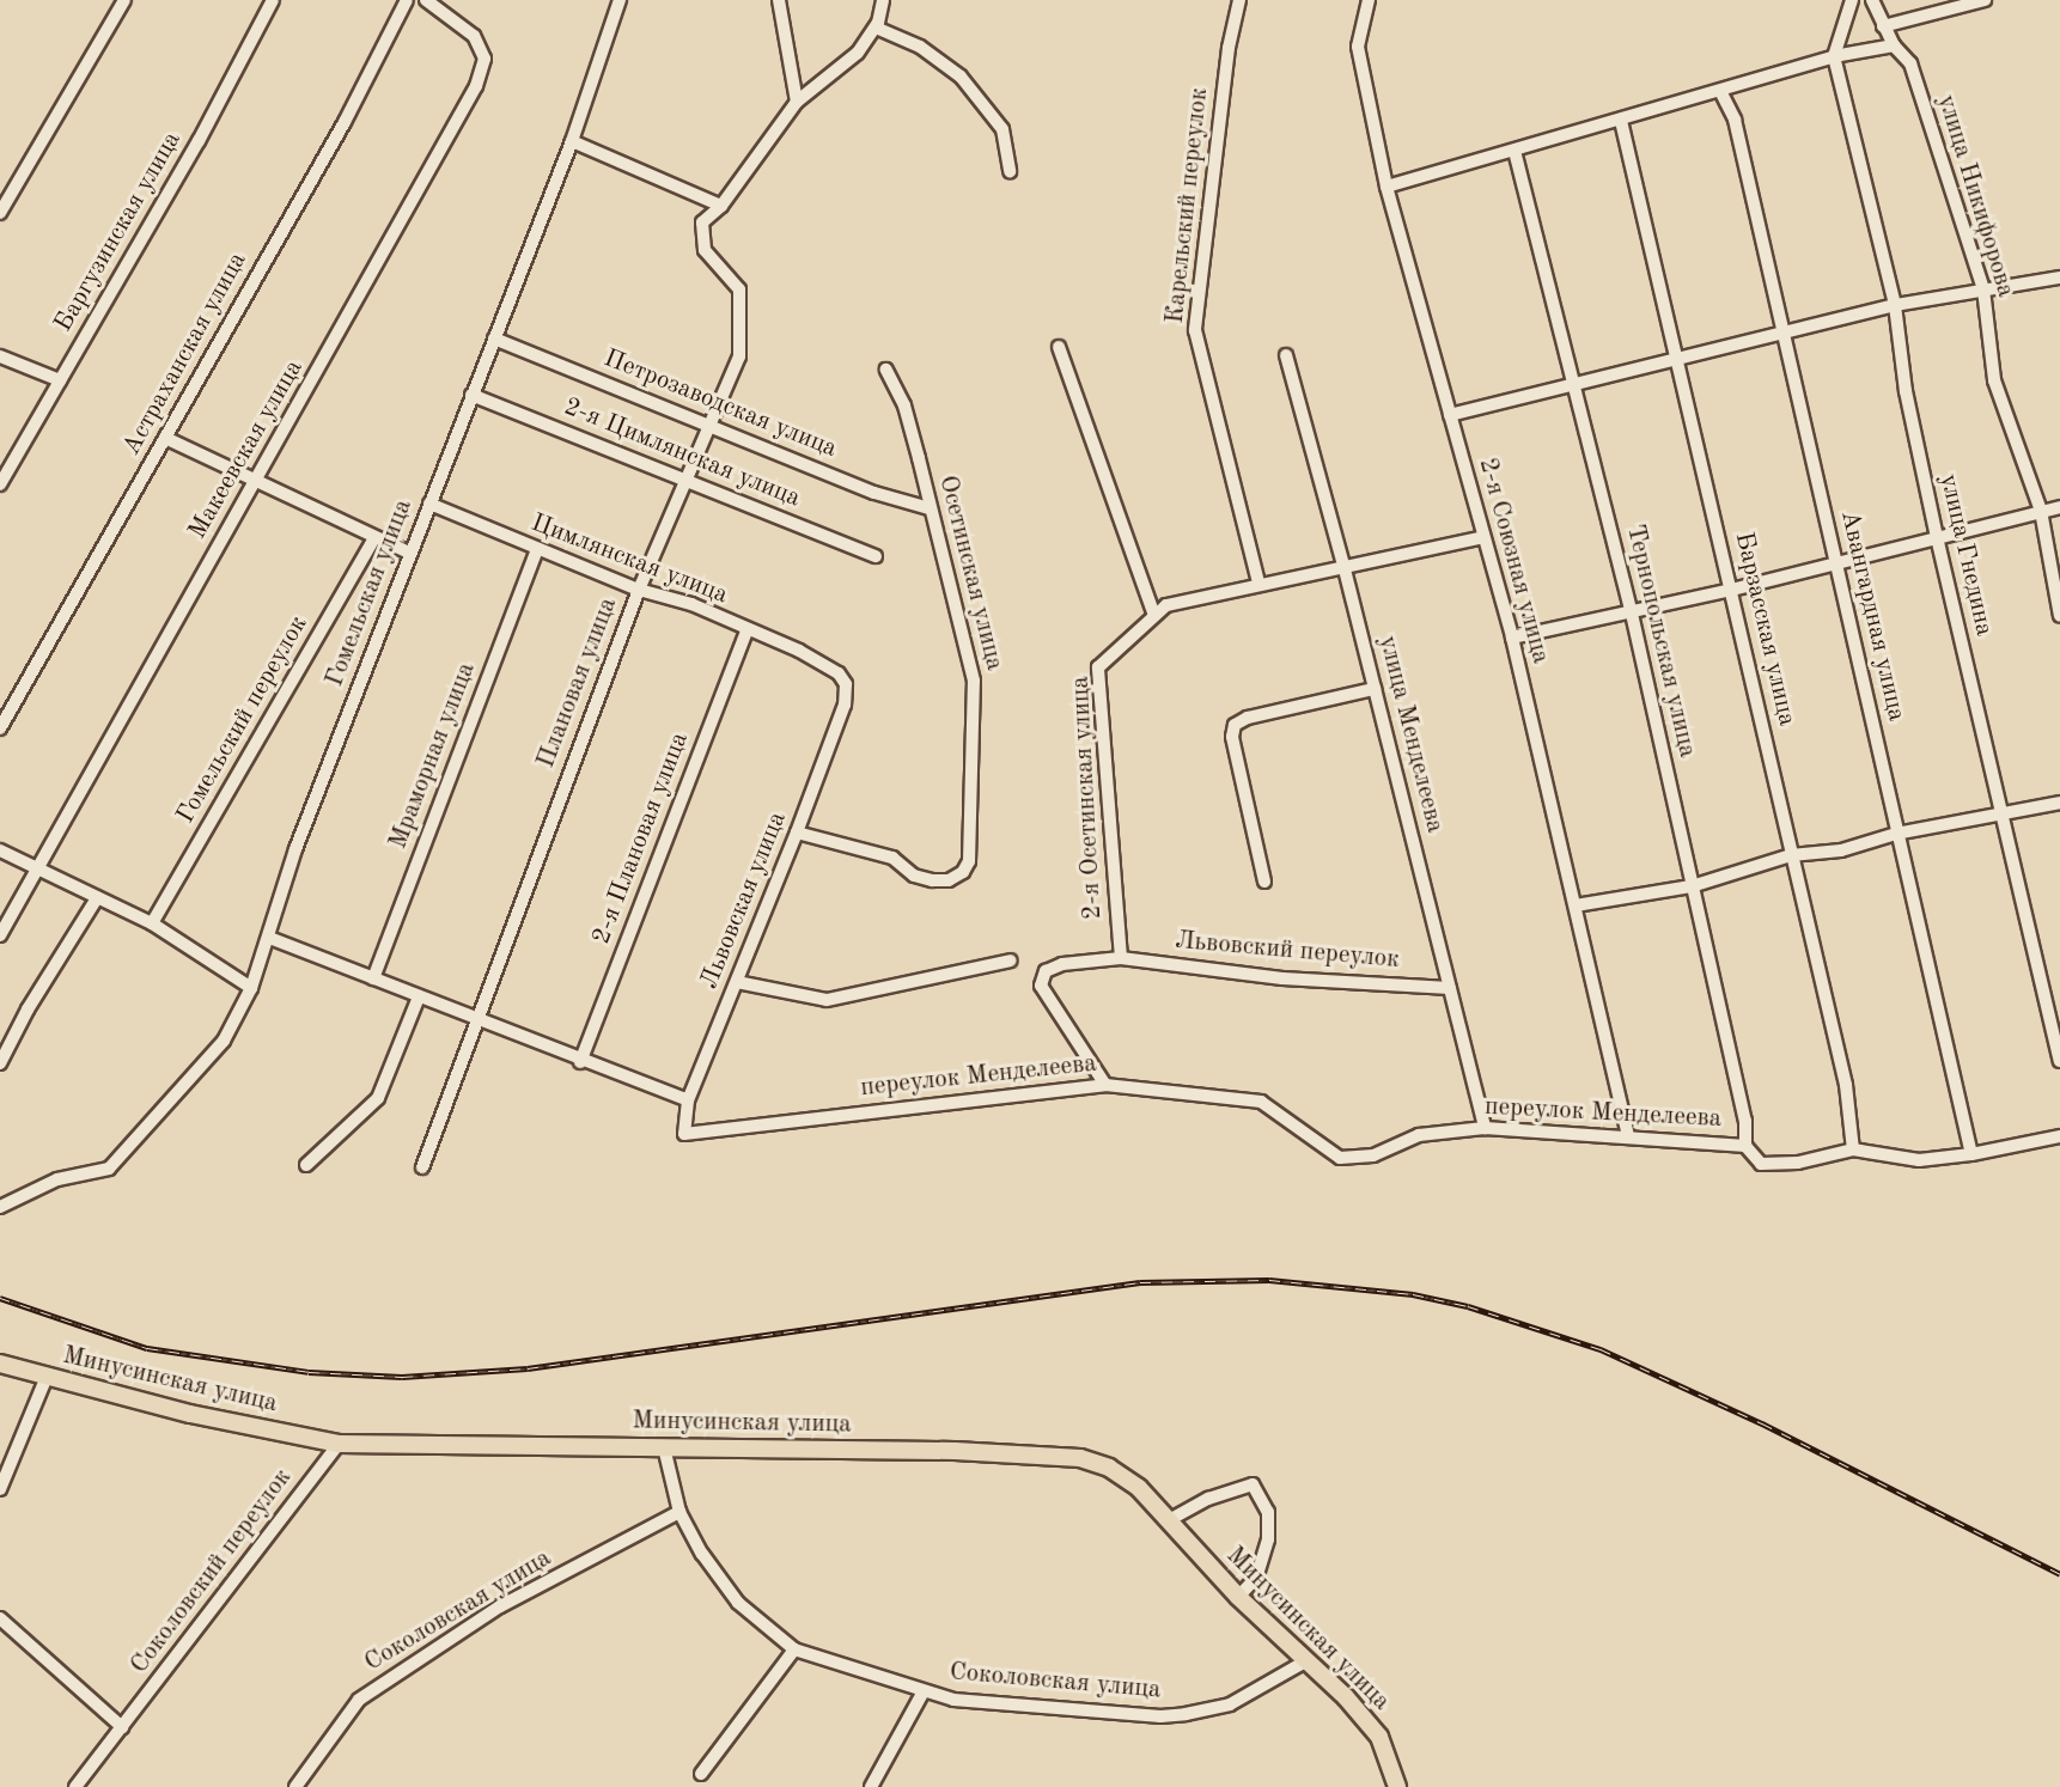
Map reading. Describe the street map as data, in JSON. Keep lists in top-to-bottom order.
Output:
{
  "streets": {
    "main road": ["Минусинская улица"],
    "street": [
      "улица Никифорова",
      "Карельский переулок",
      "Баргузинская улица",
      "Астраханская улица",
      "Петрозаводская улица",
      "Макеевская улица",
      "2-я Цимлянская улица",
      "улица Гнедина",
      "Цимлянская улица",
      "2-я Союзная улица",
      "Осетинская улица",
      "Гомельская улица",
      "Авангардная улица",
      "Барзасская улица",
      "Тернопольская улица",
      "Плановая улица",
      "Гомельский переулок",
      "улица Менделеева",
      "Мраморная улица",
      "2-я Осетинская улица",
      "2-я Плановая улица",
      "Львовская улица",
      "Львовский переулок",
      "переулок Менделеева",
      "Соколовский переулок",
      "Соколовская улица"
    ]
  },
  "crossings": [
    ["Петрозаводская улица", "Осетинская улица"],
    ["Петрозаводская улица", "Гомельская улица"],
    ["Петрозаводская улица", "Плановая улица"],
    ["2-я Цимлянская улица", "Гомельская улица"],
    ["2-я Цимлянская улица", "Плановая улица"],
    ["Цимлянская улица", "Гомельская улица"],
    ["Цимлянская улица", "Плановая улица"],
    ["Цимлянская улица", "Мраморная улица"],
    ["Цимлянская улица", "2-я Плановая улица"],
    ["Цимлянская улица", "Львовская улица"],
    ["2-я Союзная улица", "переулок Менделеева"],
    ["Осетинская улица", "Львовская улица"],
    ["Авангардная улица", "переулок Менделеева"],
    ["Барзасская улица", "переулок Менделеева"],
    ["Тернопольская улица", "переулок Менделеева"],
    ["улица Менделеева", "Львовский переулок"],
    ["улица Менделеева", "переулок Менделеева"],
    ["2-я Осетинская улица", "Львовский переулок"],
    ["Львовская улица", "переулок Менделеева"],
    ["Львовский переулок", "переулок Менделеева"],
    ["Минусинская улица", "Соколовский переулок"],
    ["Минусинская улица", "Соколовская улица"]
  ]
}
